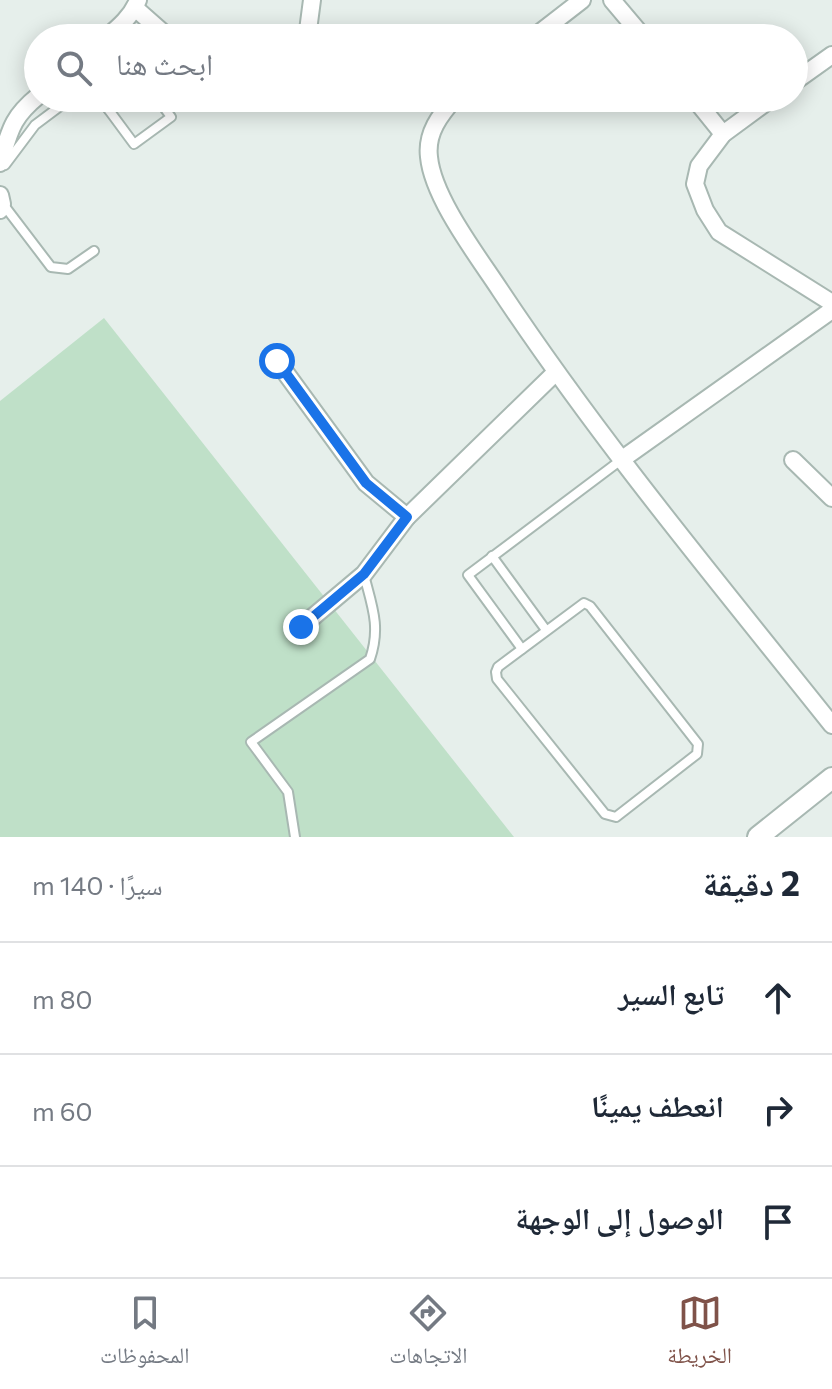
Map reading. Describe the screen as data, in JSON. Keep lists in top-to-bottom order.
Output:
{
  "page": {
    "search": "ابحث هنا",
    "heading": ["2 دقيقة", "سيرًا · 140 m"],
    "list": [
      ["تابع السير", "80 m"],
      ["انعطف يمينًا", "60 m"],
      "الوصول إلى الوجهة"
    ],
    "nav": ["الخريطة", "الاتجاهات", "المحفوظات"]
  }
}
